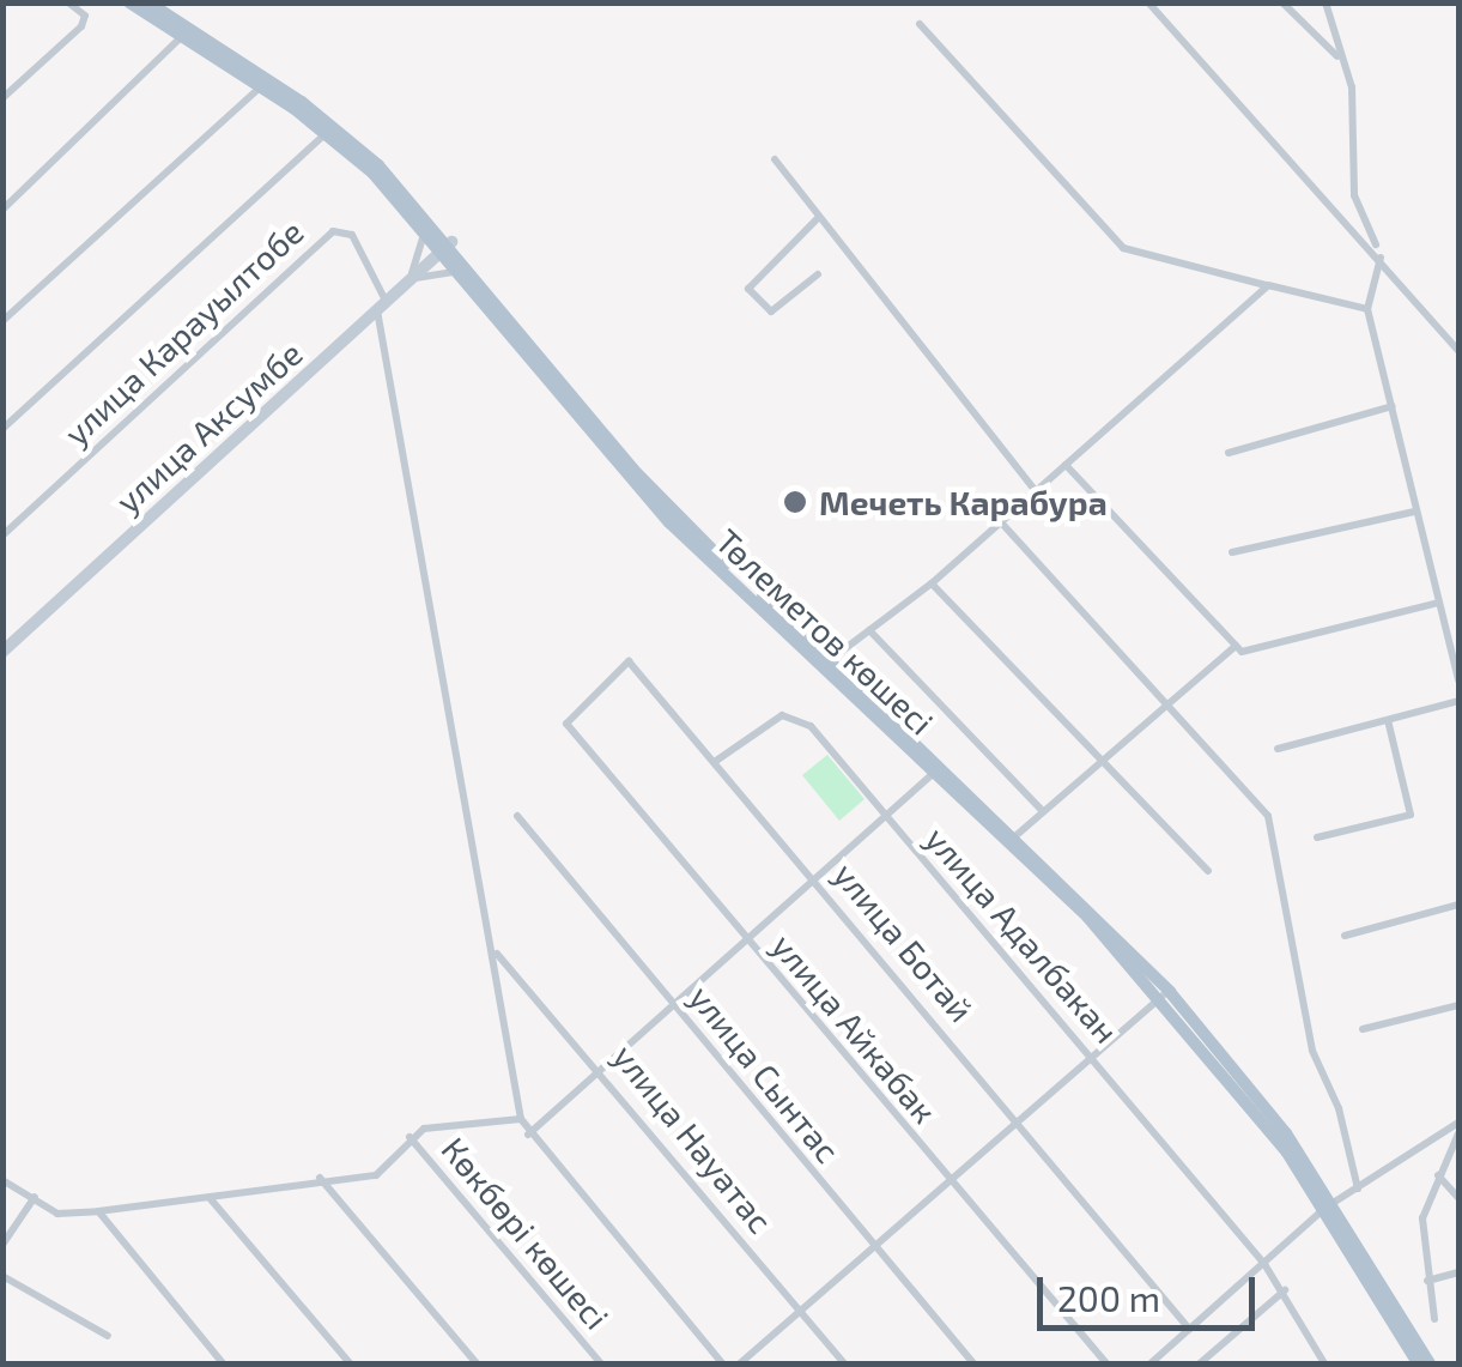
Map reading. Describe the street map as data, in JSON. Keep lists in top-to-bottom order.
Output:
{
  "streets": {
    "main road": ["улица Аксумбе", "Төлеметов көшесі"],
    "street": [
      "улица Карауылтобе",
      "улица Адалбакан",
      "улица Ботай",
      "улица Айкабак",
      "улица Сынтас",
      "улица Науатас",
      "Көкбөрі көшесі"
    ]
  },
  "crossings": [
    ["улица Карауылтобе", "улица Аксумбе"],
    ["улица Аксумбе", "Төлеметов көшесі"],
    ["улица Адалбакан", "улица Ботай"],
    ["улица Ботай", "улица Айкабак"]
  ],
  "places": ["Мечеть Карабура"],
  "scale_bar": "200 m"
}
